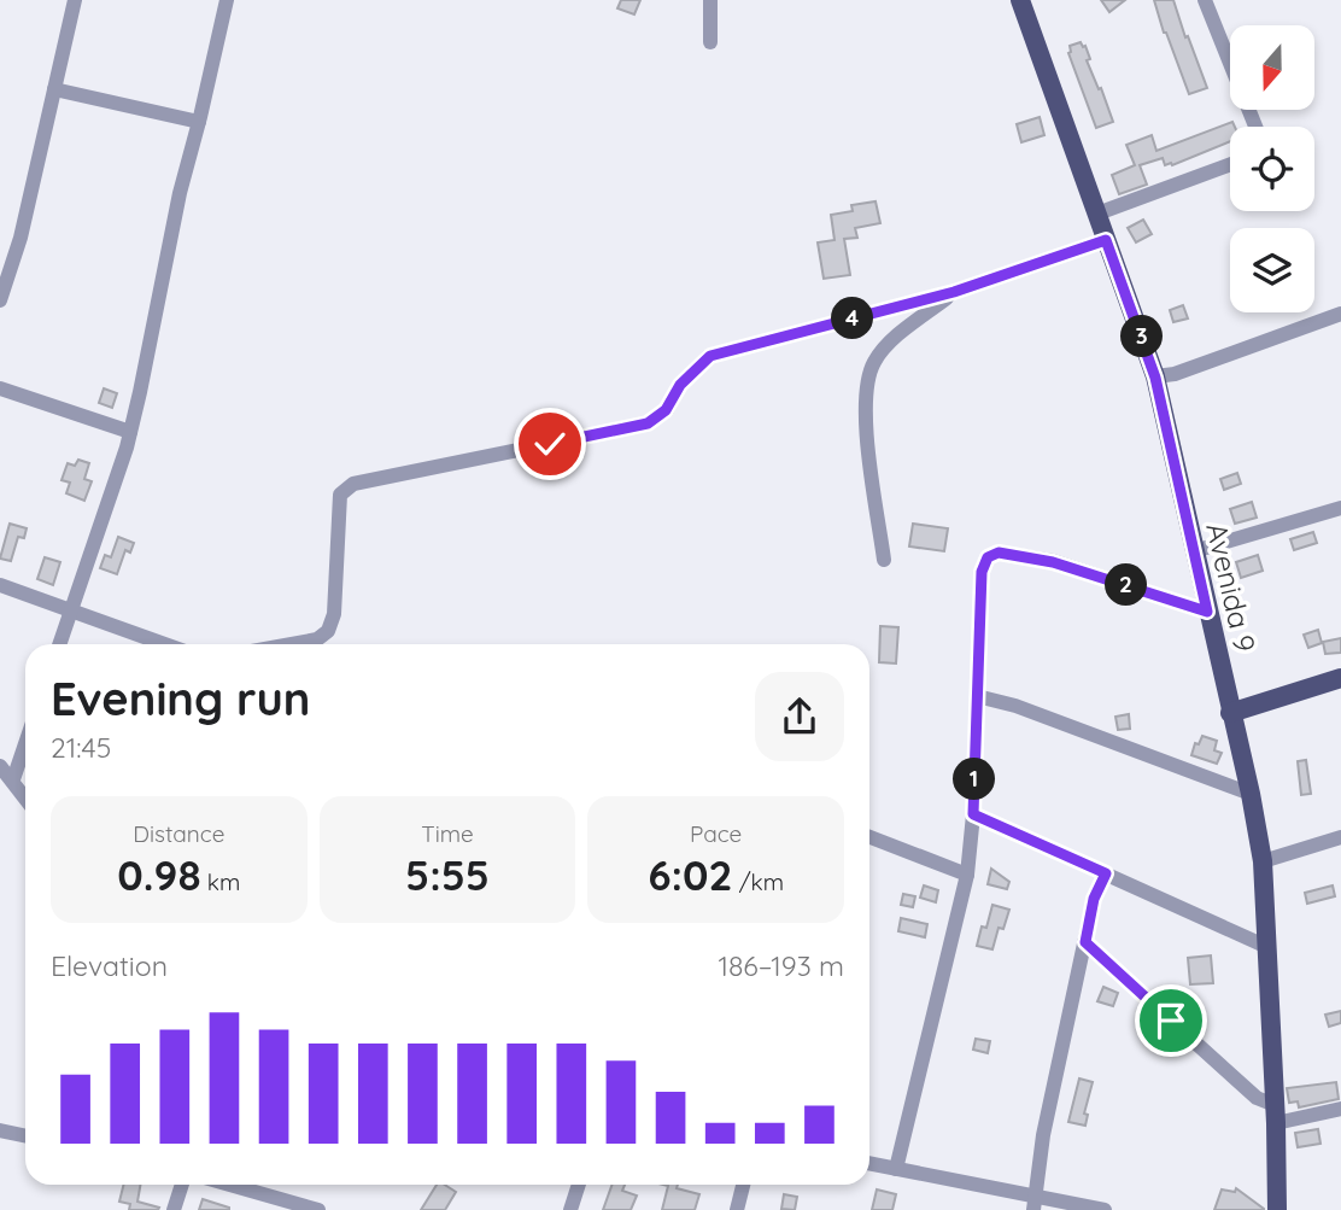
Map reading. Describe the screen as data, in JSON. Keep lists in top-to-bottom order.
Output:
{
  "streets": {
    "main road": ["Avenida 9"]
  },
  "north": "bottom",
  "page": {
    "pins": [
      "4",
      "3",
      "2",
      "1"
    ],
    "heading": ["Evening run", "21:45"],
    "stats": [
      ["Distance", "0.98 km"],
      ["Time", "5:55"],
      ["Pace", "6:02 /km"]
    ],
    "chart": ["Elevation", "186–193 m"]
  }
}
